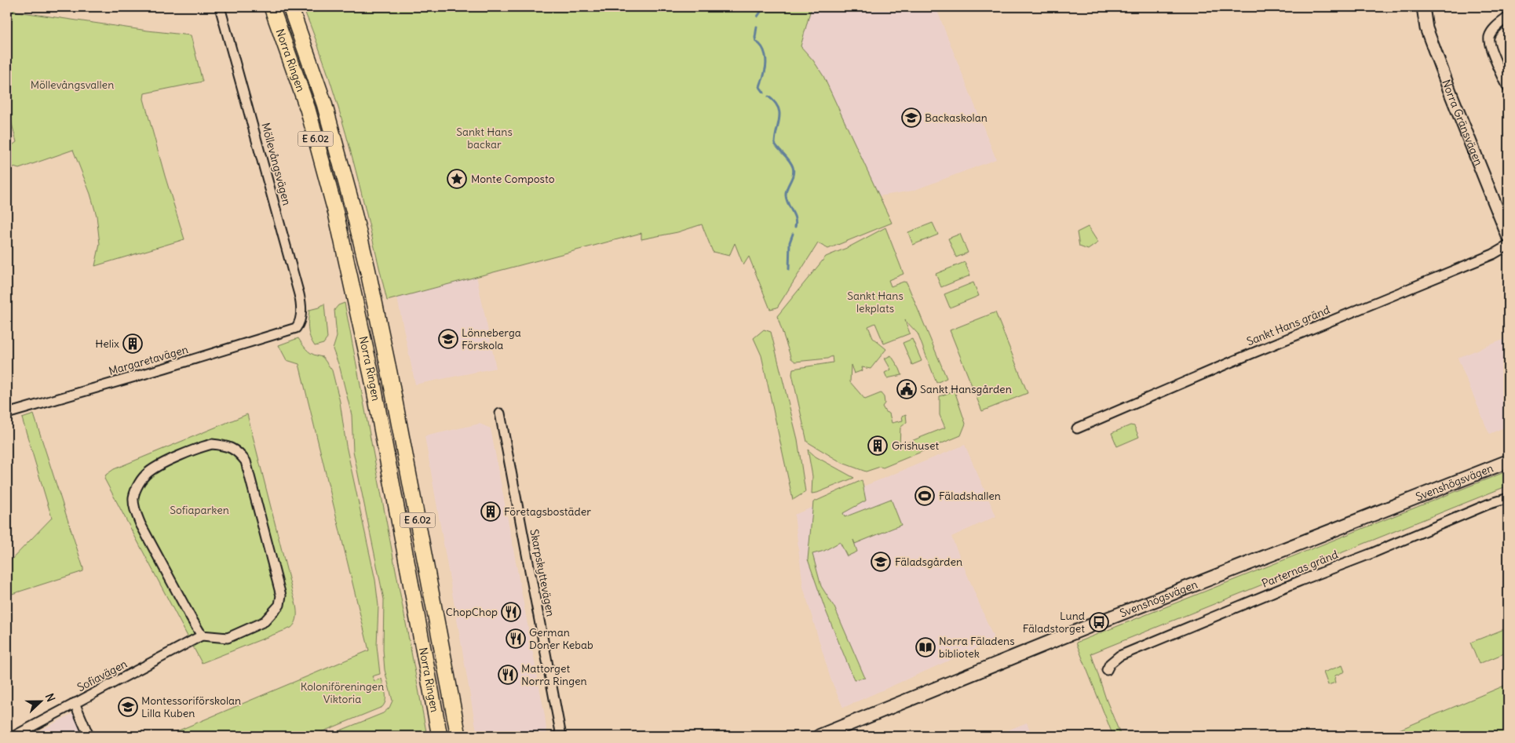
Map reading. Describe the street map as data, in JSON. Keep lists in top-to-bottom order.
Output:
{
  "streets": {
    "main road": ["Norra Ringen", "E 6.02", "Svenshögsvägen"],
    "street": [
      "Norra Gränsvägen",
      "Möllevångsvägen",
      "Sankt Hans gränd",
      "Margaretavägen",
      "Parternas gränd",
      "Skarpskyttevägen",
      "Sofiavägen"
    ]
  },
  "crossings": [
    ["Möllevångsvägen", "Margaretavägen"]
  ],
  "parks": [
    "Möllevångsvallen",
    "Sankt Hans backar",
    "Sankt Hans lekplats",
    "Sofiaparken",
    "Koloniföreningen Viktoria"
  ],
  "places": {
    "school or university": [
      "Backaskolan",
      "Lönneberga Förskola",
      "Fäladsgården",
      "Montessoriförskolan Lilla Kuben"
    ],
    "place": ["Monte Composto"],
    "building": ["Helix", "Grishuset", "Företagsbostäder"],
    "public building": ["Sankt Hansgården"],
    "sports": ["Fäladshallen"],
    "restaurant": ["ChopChop", "German Doner Kebab", "Mattorget Norra Ringen"],
    "bus stop": ["Lund Fäladstorget"],
    "library": ["Norra Fäladens bibliotek"]
  },
  "north": "right"
}
